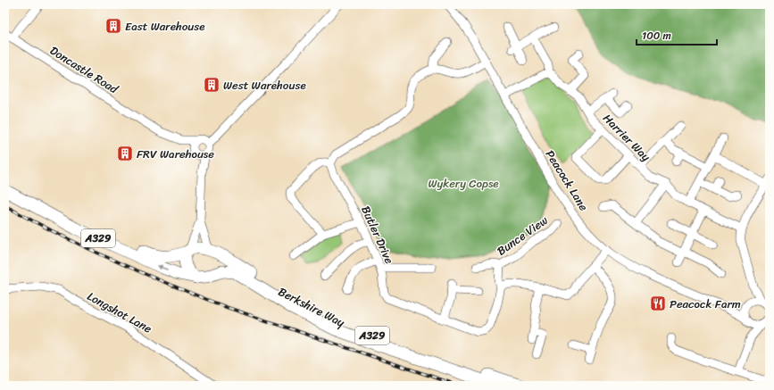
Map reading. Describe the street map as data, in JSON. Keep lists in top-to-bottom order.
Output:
{
  "streets": {
    "highway": ["A329", "Berkshire Way"],
    "street": [
      "Doncastle Road",
      "Harrier Way",
      "Peacock Lane",
      "Butler Drive",
      "Bunce View",
      "Longshot Lane"
    ]
  },
  "crossings": [
    ["Butler Drive", "Bunce View"],
    ["A329", "Berkshire Way"]
  ],
  "parks": ["Wykery Copse"],
  "places": {
    "building": ["East Warehouse", "West Warehouse", "FRV Warehouse"],
    "restaurant": ["Peacock Farm"]
  },
  "scale_bar": "100 m"
}
